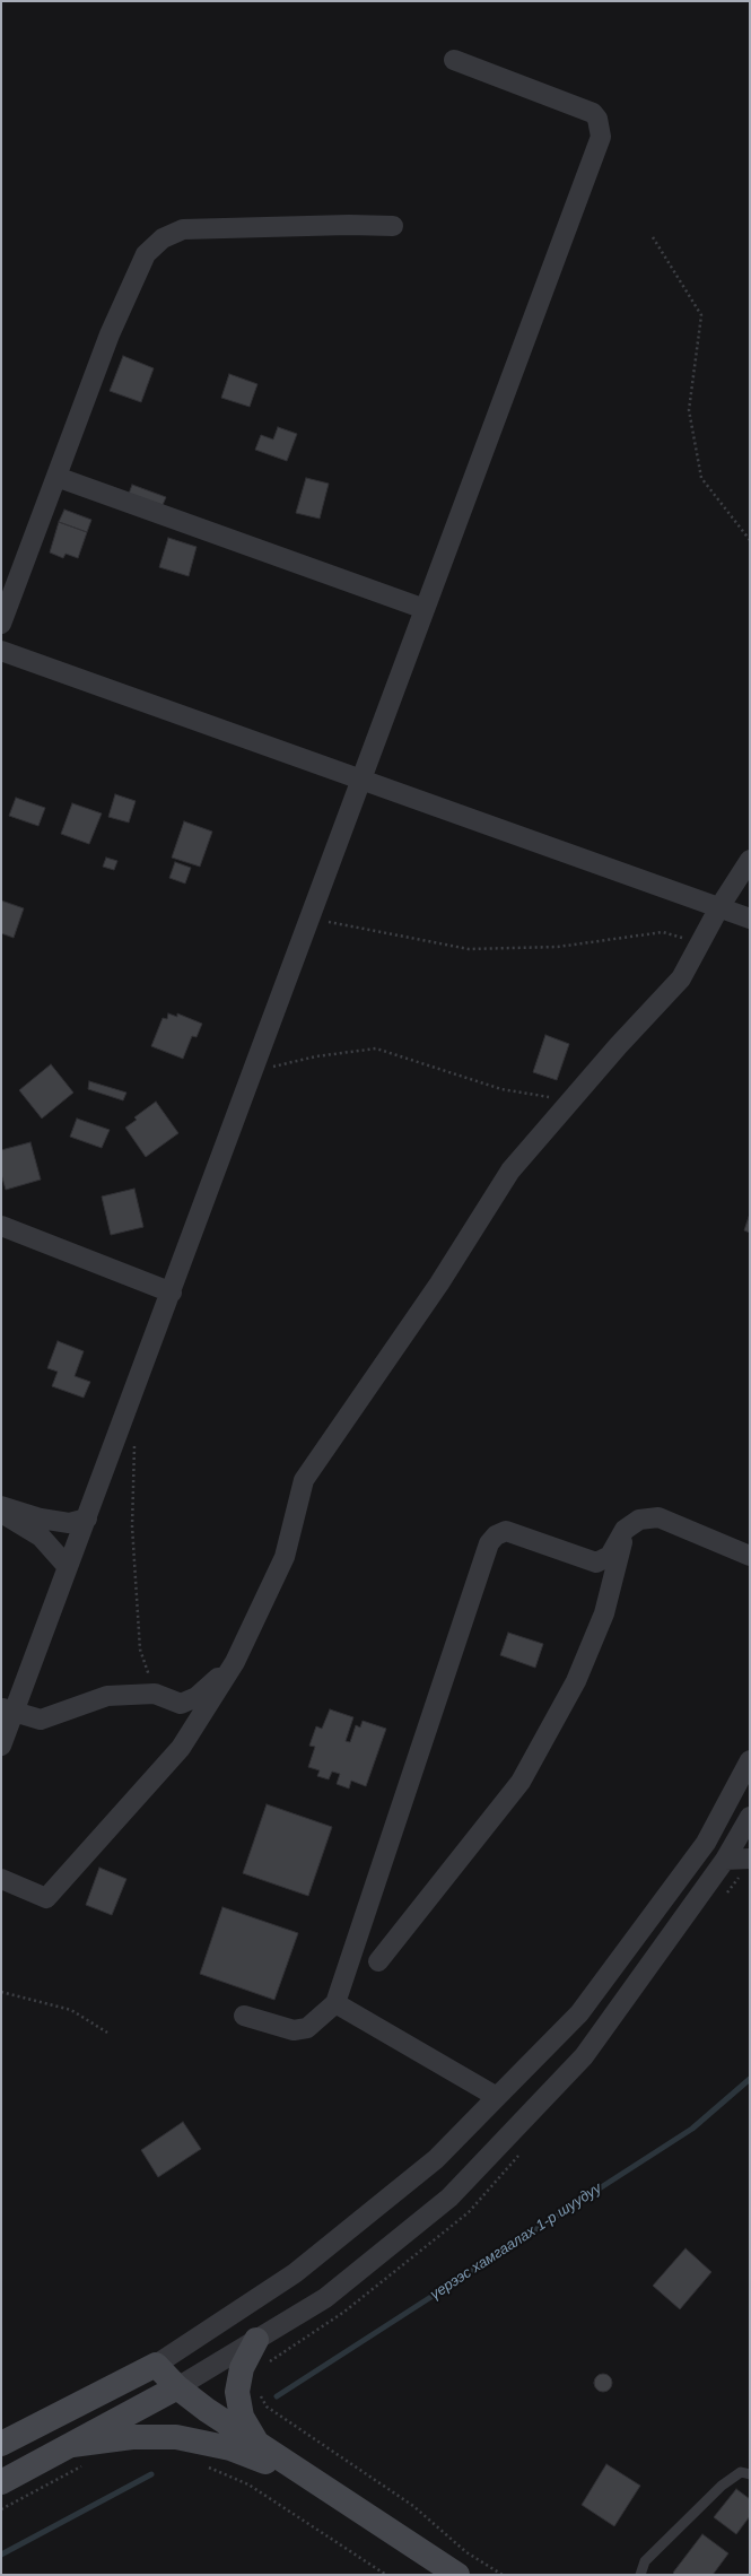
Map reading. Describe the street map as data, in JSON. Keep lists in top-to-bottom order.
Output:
{
  "water": ["үерээс хамгаалах 1-р шуудуу"]
}
